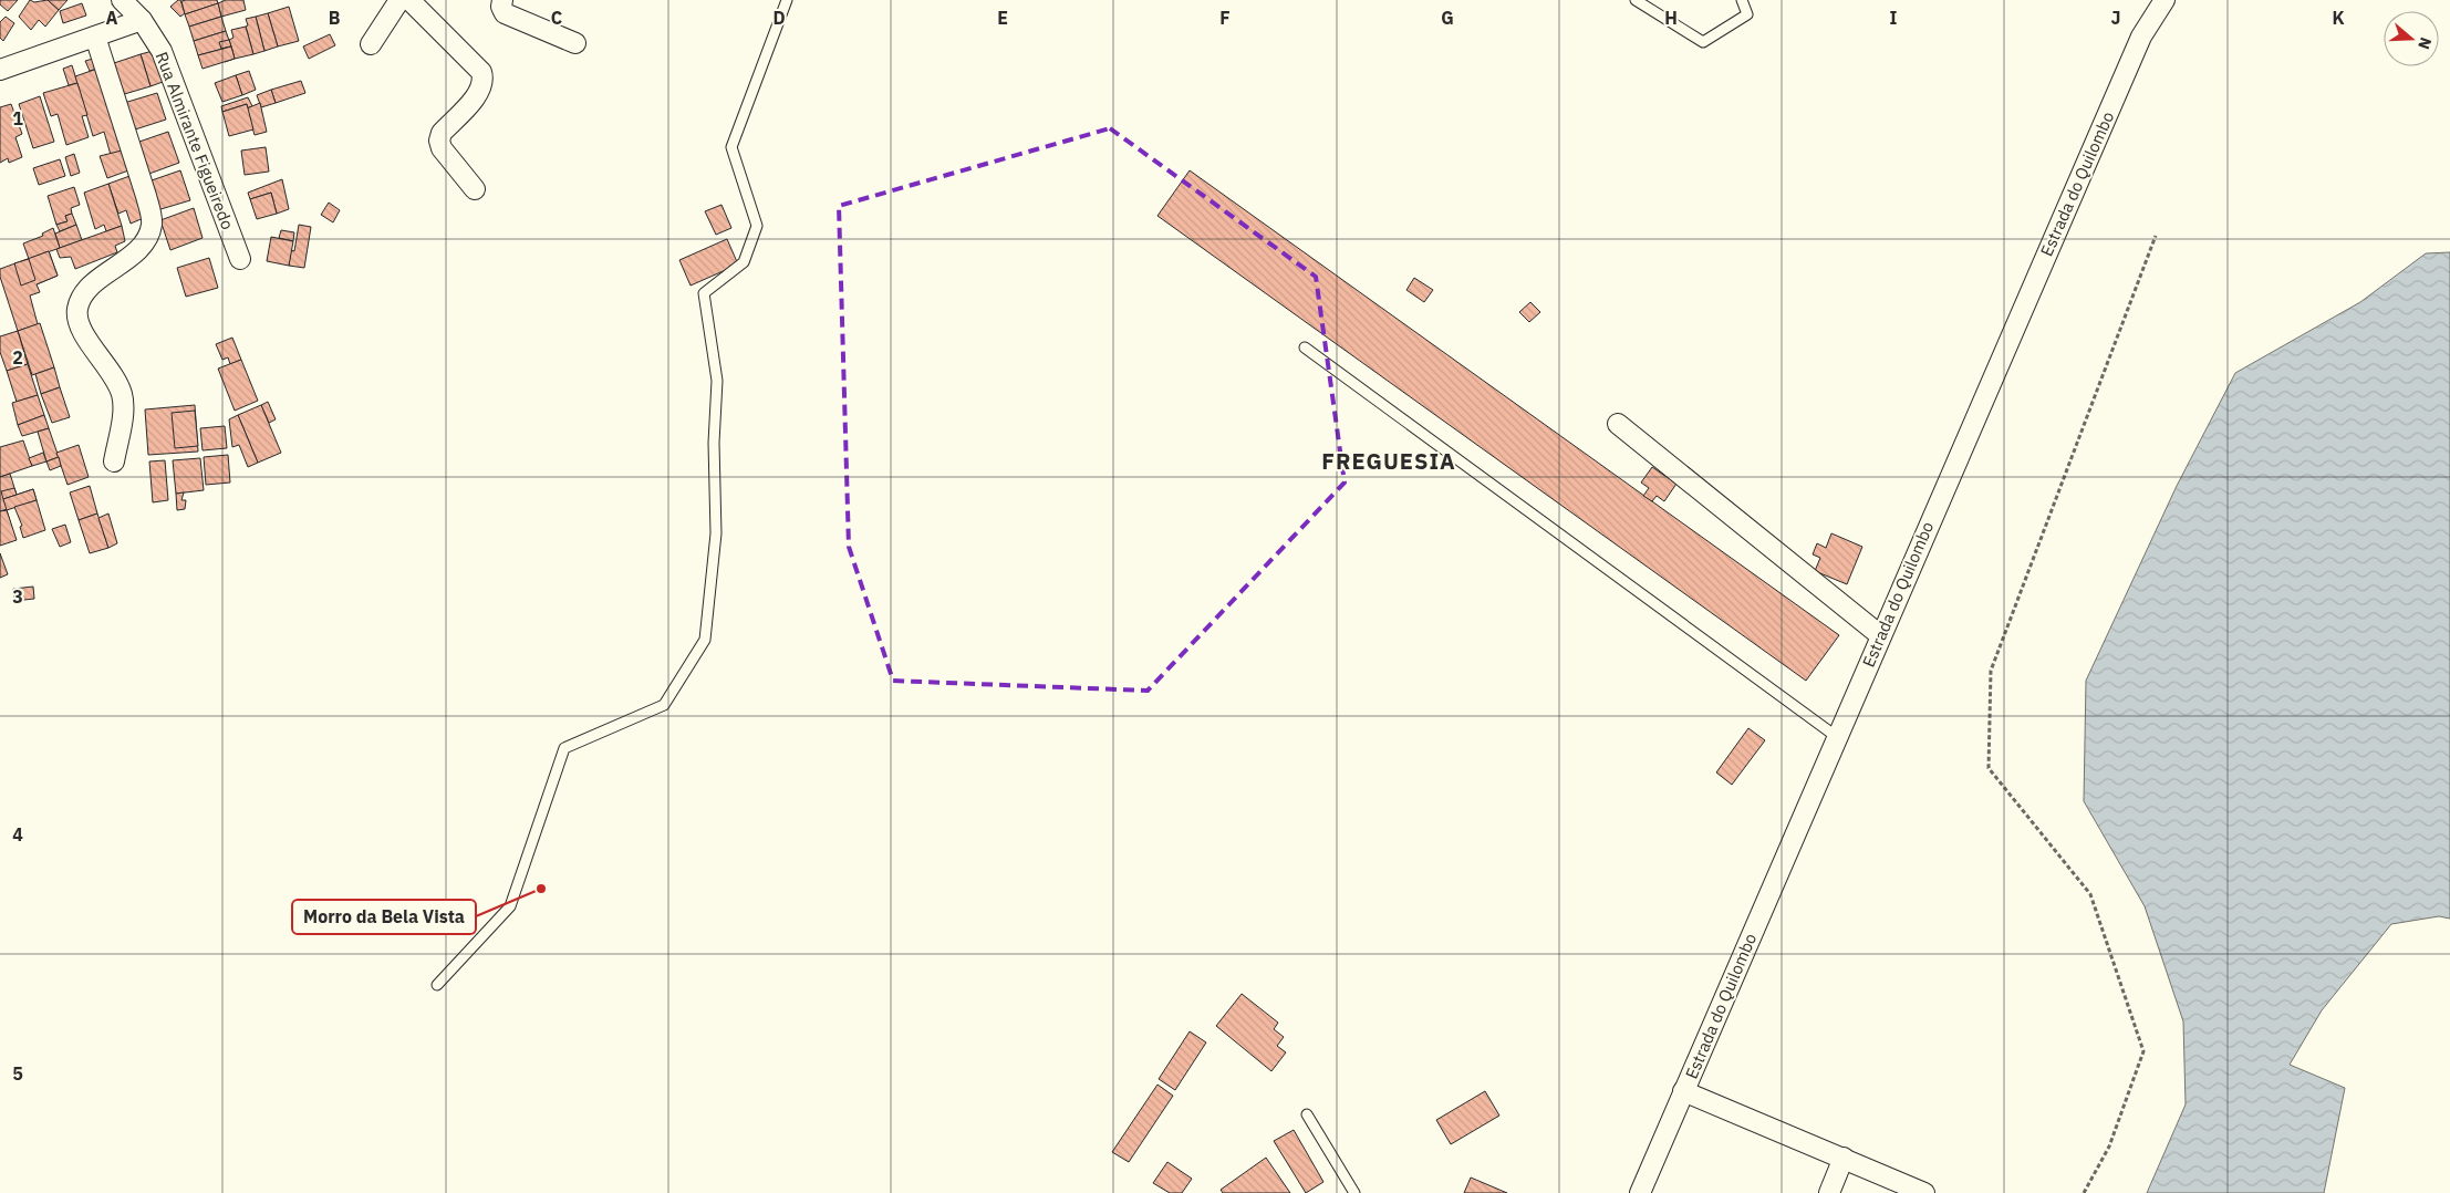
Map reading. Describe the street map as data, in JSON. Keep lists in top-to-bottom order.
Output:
{
  "streets": {
    "street": ["Rua Almirante Figueiredo", "Estrada do Quilombo"]
  },
  "districts": ["FREGUESIA"],
  "places": ["Morro da Bela Vista"],
  "north": "right",
  "grid": {
    "columns": [
      "A",
      "B",
      "C",
      "D",
      "E",
      "F",
      "G",
      "H",
      "I",
      "J",
      "K"
    ],
    "rows": [
      "1",
      "2",
      "3",
      "4",
      "5"
    ]
  }
}
